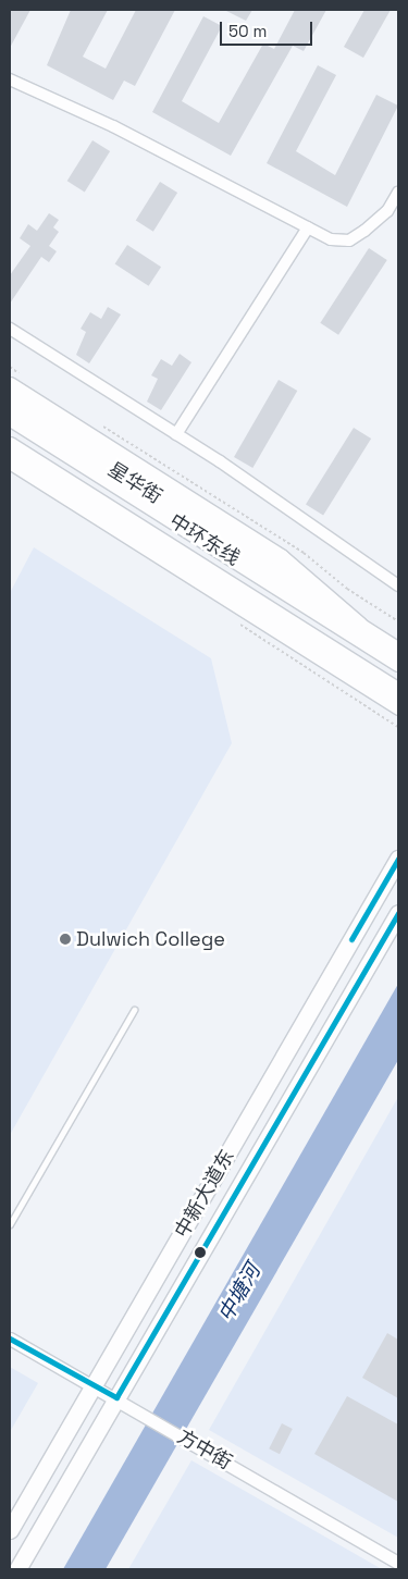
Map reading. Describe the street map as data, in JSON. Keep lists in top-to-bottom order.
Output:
{
  "streets": {
    "highway": ["中环东线"],
    "main road": ["星华街", "中新大道东"],
    "street": ["方中街"]
  },
  "crossings": [
    ["中新大道东", "方中街"]
  ],
  "water": ["中塘河"],
  "places": ["Dulwich College"],
  "scale_bar": "50 m"
}
